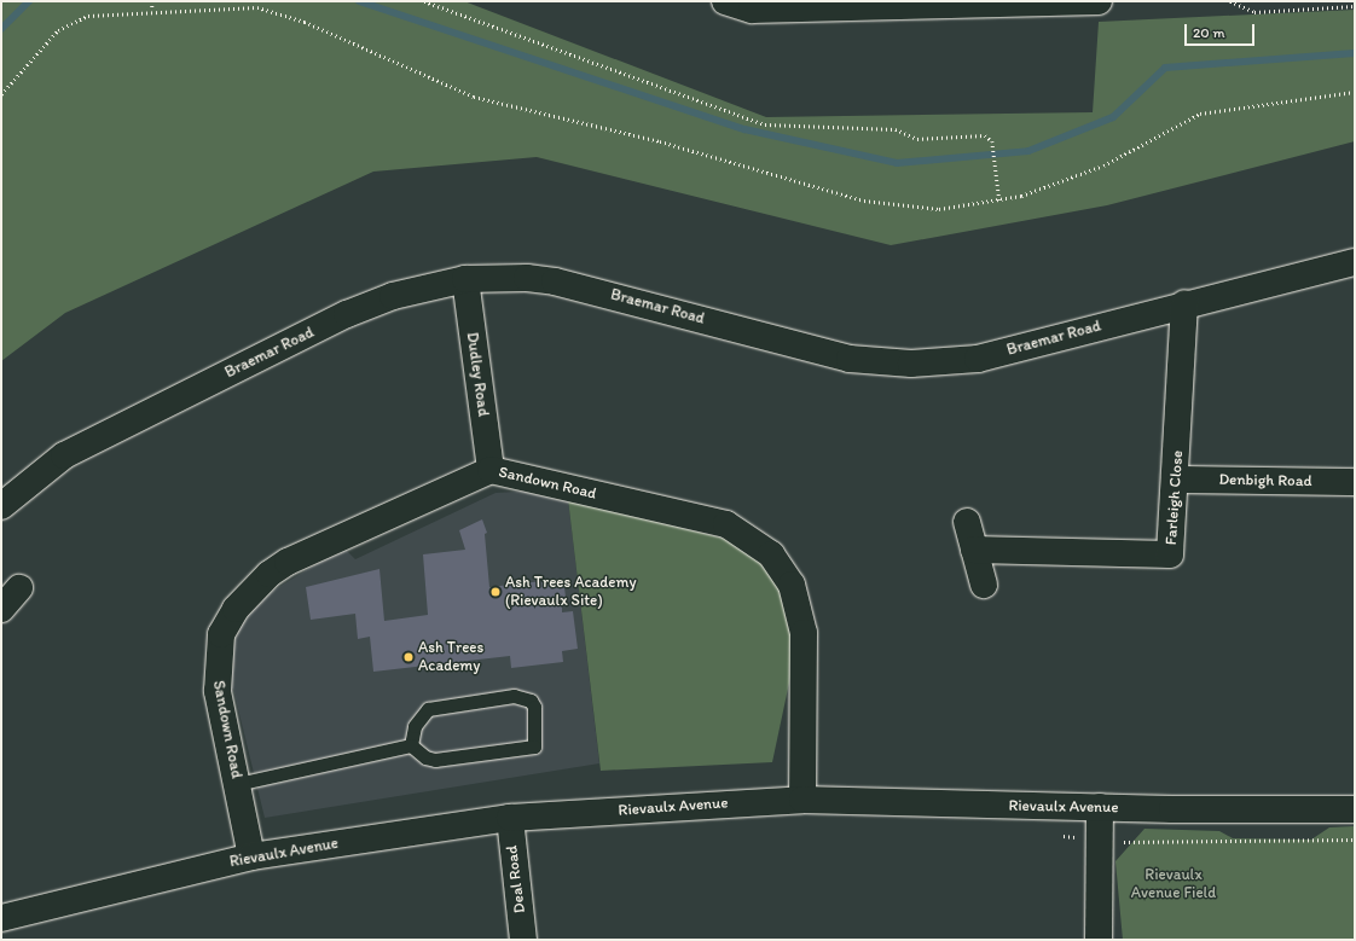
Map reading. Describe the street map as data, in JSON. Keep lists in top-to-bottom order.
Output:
{
  "streets": {
    "street": [
      "Braemar Road",
      "Dudley Road",
      "Denbigh Road",
      "Sandown Road",
      "Farleigh Close",
      "Rievaulx Avenue",
      "Deal Road"
    ]
  },
  "crossings": [
    ["Braemar Road", "Dudley Road"],
    ["Braemar Road", "Farleigh Close"],
    ["Dudley Road", "Sandown Road"],
    ["Denbigh Road", "Farleigh Close"],
    ["Sandown Road", "Rievaulx Avenue"],
    ["Rievaulx Avenue", "Deal Road"]
  ],
  "parks": ["Rievaulx Avenue Field"],
  "places": ["Ash Trees Academy (Rievaulx Site)", "Ash Trees Academy"],
  "scale_bar": "20 m"
}
